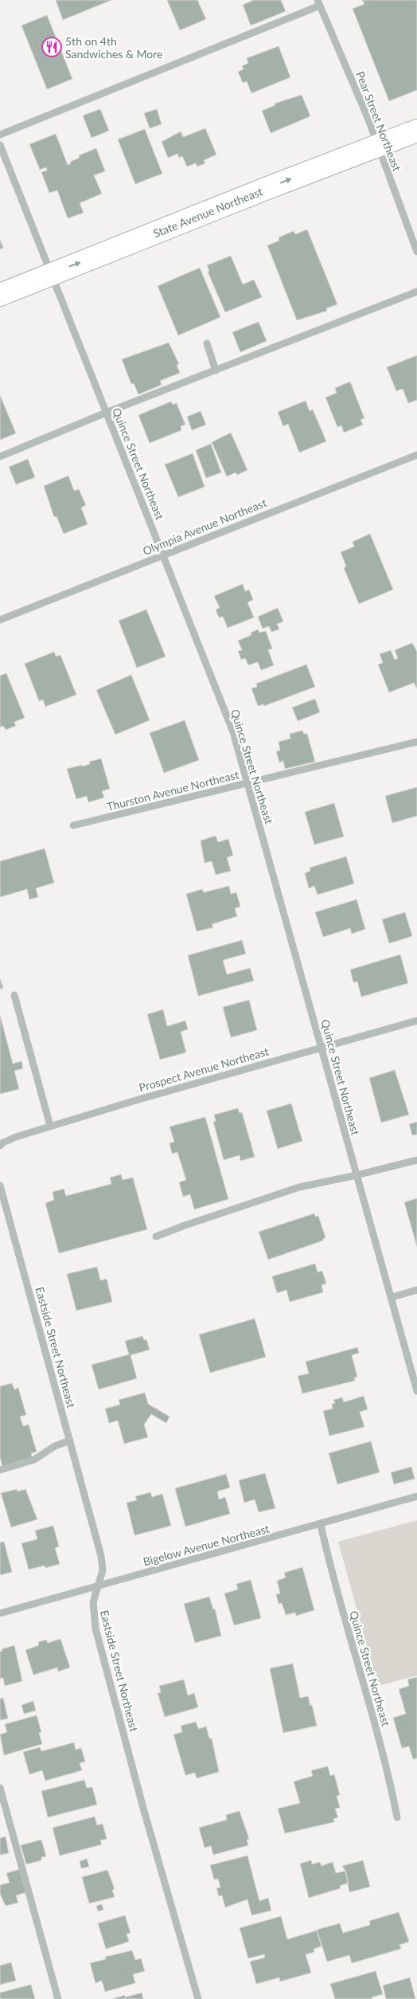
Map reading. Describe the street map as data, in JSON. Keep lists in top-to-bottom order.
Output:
{
  "streets": {
    "main road": ["State Avenue Northeast"],
    "street": [
      "Pear Street Northeast",
      "Quince Street Northeast",
      "Olympia Avenue Northeast",
      "Thurston Avenue Northeast",
      "Prospect Avenue Northeast",
      "Eastside Street Northeast",
      "Bigelow Avenue Northeast"
    ]
  },
  "crossings": [
    ["Pear Street Northeast", "State Avenue Northeast"],
    ["State Avenue Northeast", "Quince Street Northeast"],
    ["Quince Street Northeast", "Olympia Avenue Northeast"],
    ["Quince Street Northeast", "Thurston Avenue Northeast"],
    ["Quince Street Northeast", "Prospect Avenue Northeast"],
    ["Quince Street Northeast", "Bigelow Avenue Northeast"],
    ["Eastside Street Northeast", "Bigelow Avenue Northeast"]
  ],
  "one_way": ["State Avenue Northeast"],
  "places": {
    "restaurant": ["5th on 4th Sandwiches & More"]
  }
}
